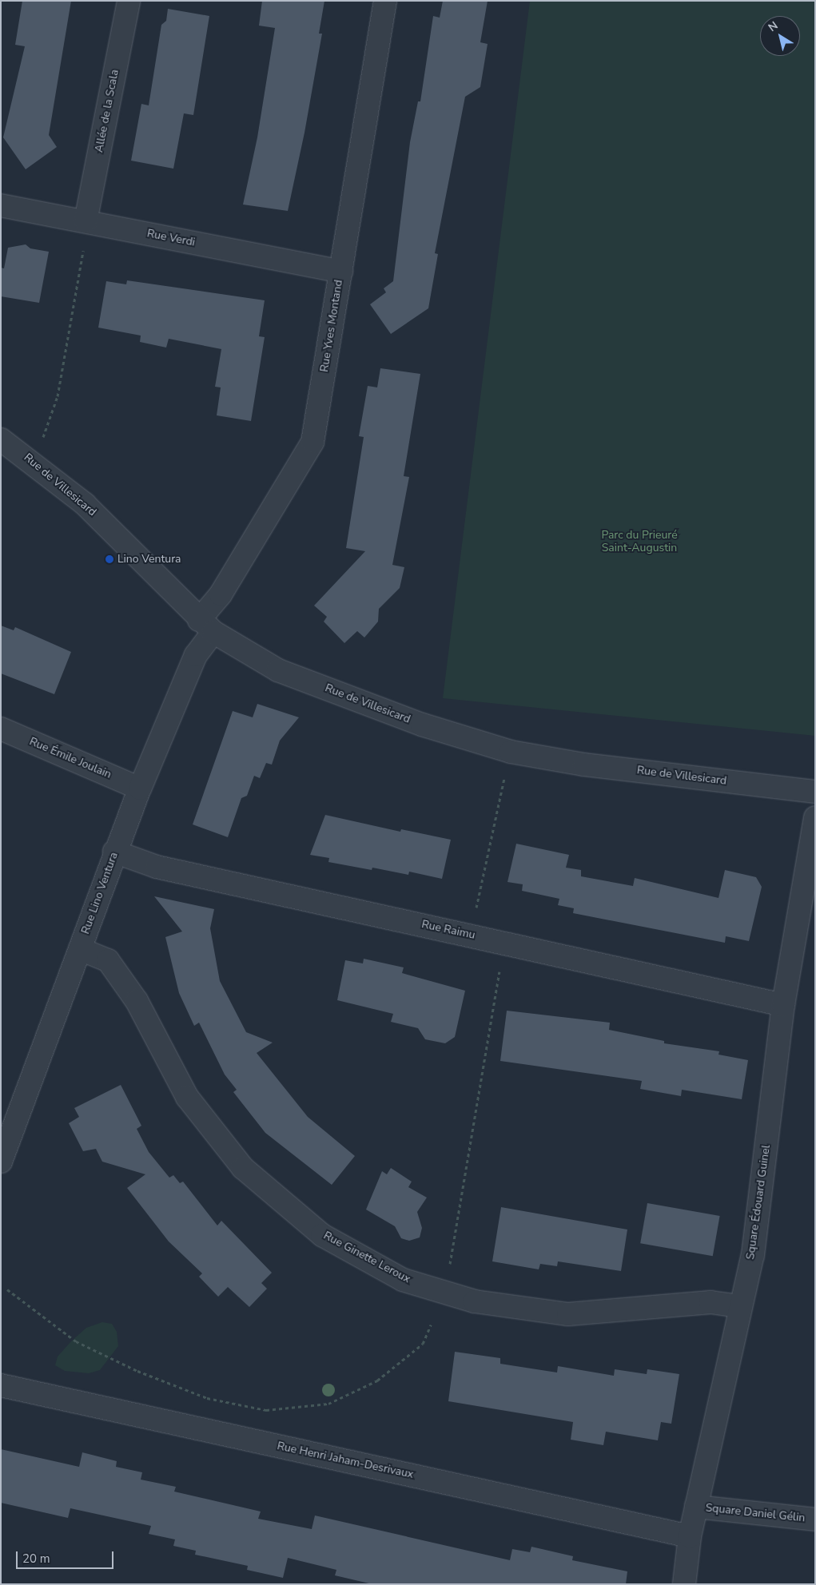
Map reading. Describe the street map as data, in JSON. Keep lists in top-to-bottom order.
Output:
{
  "streets": {
    "street": [
      "Allée de la Scala",
      "Rue Verdi",
      "Rue Yves Montand",
      "Rue de Villesicard",
      "Rue Émile Joulain",
      "Rue Lino Ventura",
      "Rue Raimu",
      "Square Édouard Guinel",
      "Rue Ginette Leroux",
      "Rue Henri Jaham-Desrivaux",
      "Square Daniel Gélin"
    ]
  },
  "crossings": [
    ["Allée de la Scala", "Rue Verdi"],
    ["Rue Verdi", "Rue Yves Montand"],
    ["Rue Yves Montand", "Rue de Villesicard"],
    ["Rue Yves Montand", "Rue Lino Ventura"],
    ["Rue de Villesicard", "Rue Lino Ventura"],
    ["Rue Émile Joulain", "Rue Lino Ventura"],
    ["Rue Lino Ventura", "Rue Raimu"],
    ["Rue Lino Ventura", "Rue Ginette Leroux"],
    ["Rue Raimu", "Square Édouard Guinel"],
    ["Square Édouard Guinel", "Rue Ginette Leroux"],
    ["Square Édouard Guinel", "Rue Henri Jaham-Desrivaux"],
    ["Square Édouard Guinel", "Square Daniel Gélin"]
  ],
  "parks": ["Parc du Prieuré Saint-Augustin"],
  "places": ["Lino Ventura"],
  "scale_bar": "20 m",
  "north": "top left"
}
